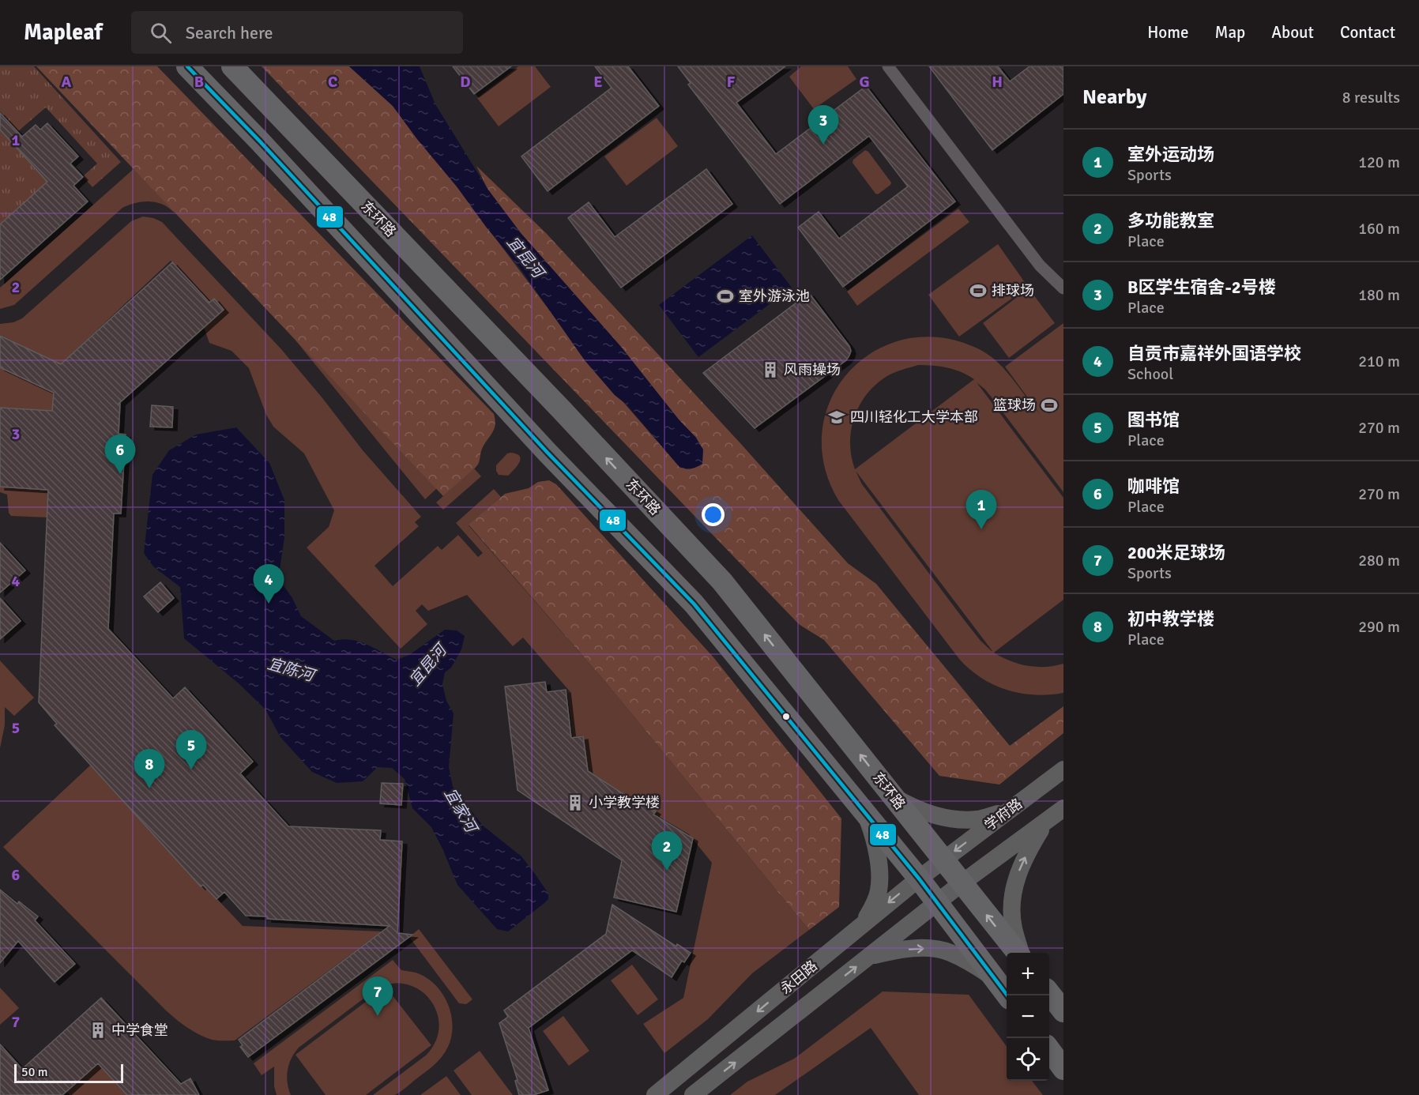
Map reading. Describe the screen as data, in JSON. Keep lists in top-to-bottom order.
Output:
{
  "streets": {
    "highway": ["东环路"],
    "main road": ["学府路", "永田路"]
  },
  "crossings": [
    ["东环路", "学府路"],
    ["东环路", "永田路"],
    ["学府路", "永田路"]
  ],
  "water": ["宜昆河", "宜陈河", "宜家河"],
  "places": {
    "sports": ["排球场", "室外游泳池", "篮球场"],
    "building": ["风雨操场", "小学教学楼", "中学食堂"],
    "school or university": ["四川轻化工大学本部"]
  },
  "lines": ["transit line 48"],
  "scale_bar": "50 m",
  "page": {
    "header": "Mapleaf",
    "search": "Search here",
    "nav": [
      "Home",
      "Map",
      "About",
      "Contact"
    ],
    "heading": ["Nearby", "8 results"],
    "pins": [
      "3",
      "6",
      "1",
      "4",
      "5",
      "8",
      "2",
      "7"
    ],
    "list": [
      {
        "mark": "1",
        "name": "室外运动场",
        "note": "Sports",
        "value": "120 m"
      },
      {
        "mark": "2",
        "name": "多功能教室",
        "note": "Place",
        "value": "160 m"
      },
      {
        "mark": "3",
        "name": "B区学生宿舍-2号楼",
        "note": "Place",
        "value": "180 m"
      },
      {
        "mark": "4",
        "name": "自贡市嘉祥外国语学校",
        "note": "School",
        "value": "210 m"
      },
      {
        "mark": "5",
        "name": "图书馆",
        "note": "Place",
        "value": "270 m"
      },
      {
        "mark": "6",
        "name": "咖啡馆",
        "note": "Place",
        "value": "270 m"
      },
      {
        "mark": "7",
        "name": "200米足球场",
        "note": "Sports",
        "value": "280 m"
      },
      {
        "mark": "8",
        "name": "初中教学楼",
        "note": "Place",
        "value": "290 m"
      }
    ],
    "map_buttons": ["+", "−"],
    "scale": "50 m"
  },
  "grid": {
    "columns": [
      "A",
      "B",
      "C",
      "D",
      "E",
      "F",
      "G",
      "H"
    ],
    "rows": [
      "1",
      "2",
      "3",
      "4",
      "5",
      "6",
      "7"
    ]
  }
}
